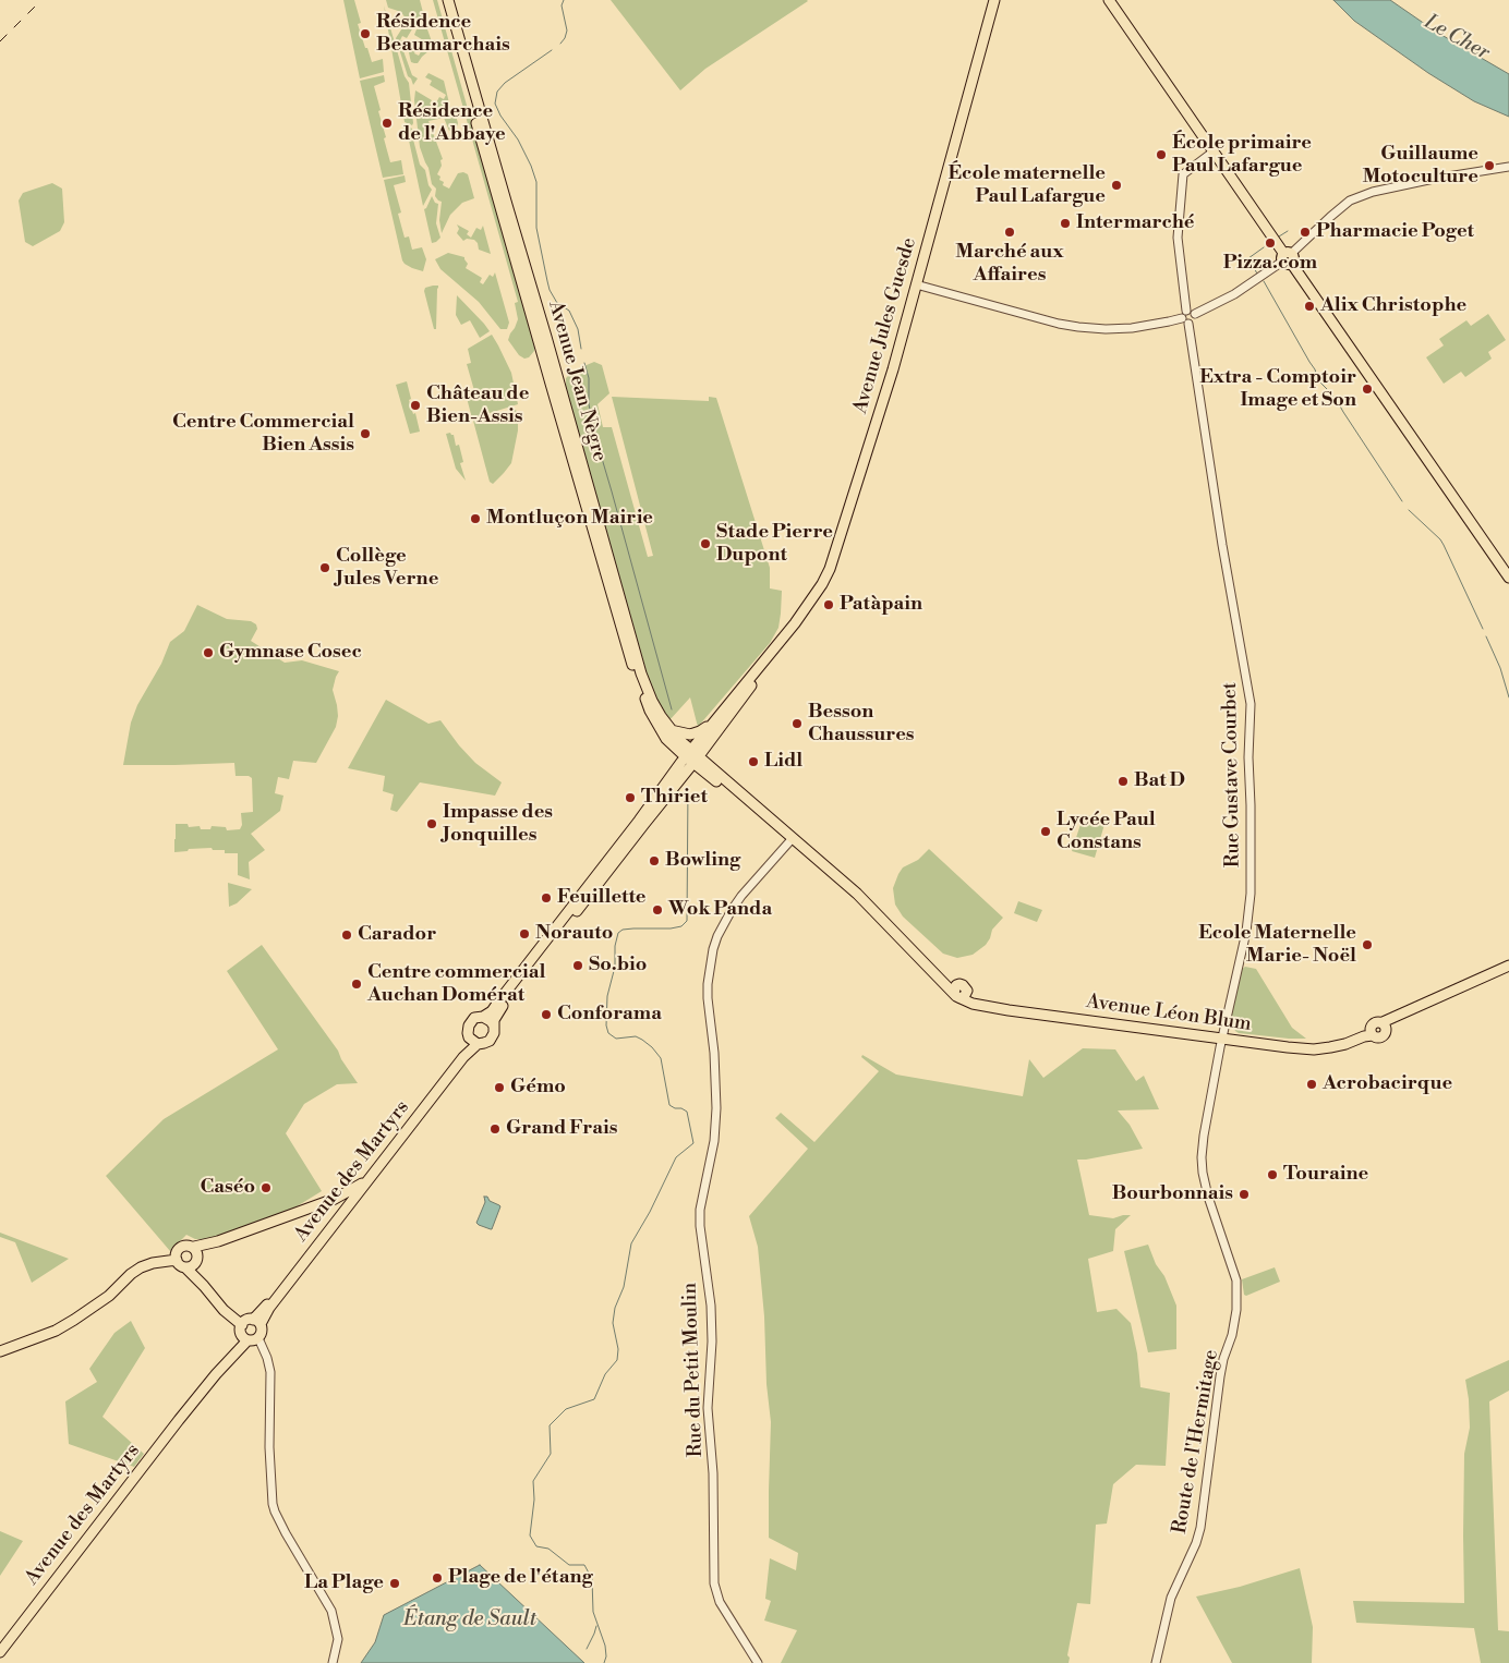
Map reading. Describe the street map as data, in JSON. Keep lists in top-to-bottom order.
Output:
{
  "streets": {
    "main road": [
      "Avenue Jules Guesde",
      "Avenue Jean Nègre",
      "Avenue Léon Blum",
      "Avenue des Martyrs"
    ],
    "street": ["Rue Gustave Courbet", "Rue du Petit Moulin", "Route de l'Hermitage"]
  },
  "crossings": [
    ["Avenue Jules Guesde", "Avenue Jean Nègre"],
    ["Avenue Jules Guesde", "Avenue Léon Blum"],
    ["Avenue Jean Nègre", "Avenue Léon Blum"],
    ["Rue Gustave Courbet", "Avenue Léon Blum"],
    ["Rue Gustave Courbet", "Route de l'Hermitage"],
    ["Avenue Léon Blum", "Rue du Petit Moulin"]
  ],
  "water": ["Le Cher", "Étang de Sault"],
  "places": [
    "Résidence Beaumarchais",
    "Résidence de l'Abbaye",
    "École primaire Paul Lafargue",
    "Guillaume Motoculture",
    "École maternelle Paul Lafargue",
    "Intermarché",
    "Marché aux Affaires",
    "Pharmacie Poget",
    "Pizza.com",
    "Alix Christophe",
    "Extra - Comptoir Image et Son",
    "Château de Bien-Assis",
    "Centre Commercial Bien Assis",
    "Montluçon Mairie",
    "Stade Pierre Dupont",
    "Collège Jules Verne",
    "Patàpain",
    "Gymnase Cosec",
    "Besson Chaussures",
    "Lidl",
    "Bat D",
    "Thiriet",
    "Impasse des Jonquilles",
    "Lycée Paul Constans",
    "Bowling",
    "Feuillette",
    "Wok Panda",
    "Norauto",
    "Carador",
    "Ecole Maternelle Marie- Noël",
    "So.bio",
    "Centre commercial Auchan Domérat",
    "Conforama",
    "Acrobacirque",
    "Gémo",
    "Grand Frais",
    "Touraine",
    "Caséo",
    "Bourbonnais",
    "Plage de l'étang",
    "La Plage"
  ]
}
